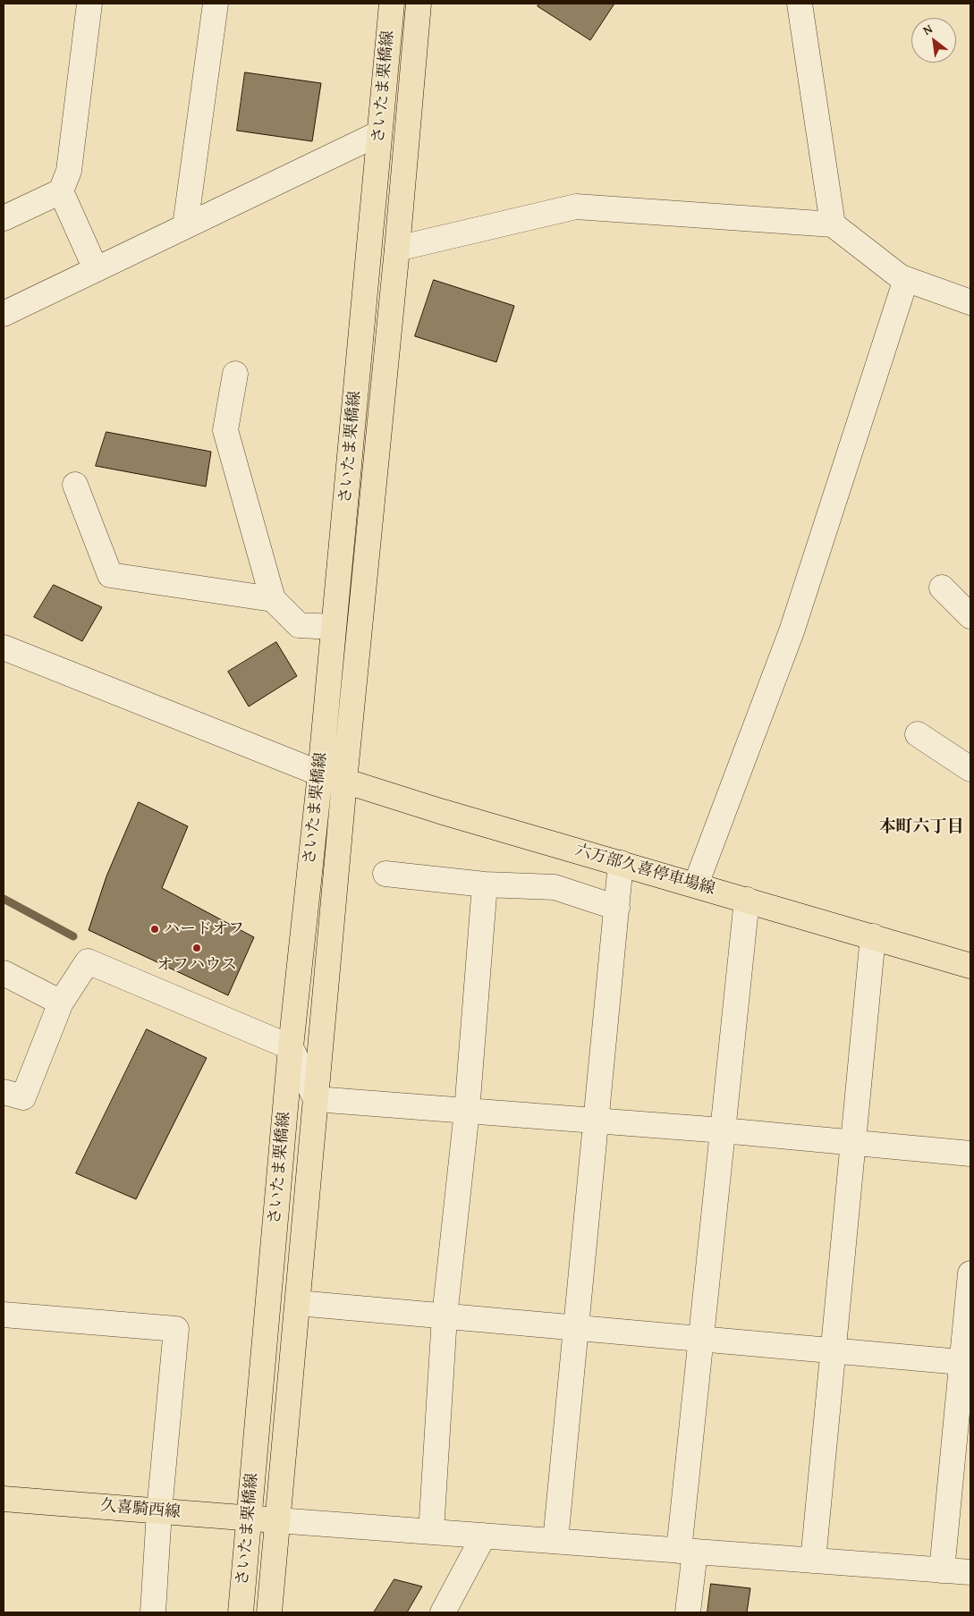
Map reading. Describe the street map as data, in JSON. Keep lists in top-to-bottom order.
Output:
{
  "streets": {
    "main road": ["さいたま栗橋線", "六万部久喜停車場線", "久喜騎西線"]
  },
  "crossings": [
    ["さいたま栗橋線", "六万部久喜停車場線"],
    ["さいたま栗橋線", "久喜騎西線"]
  ],
  "districts": ["本町六丁目"],
  "places": ["ハードオフ", "オフハウス"],
  "north": "top left"
}
